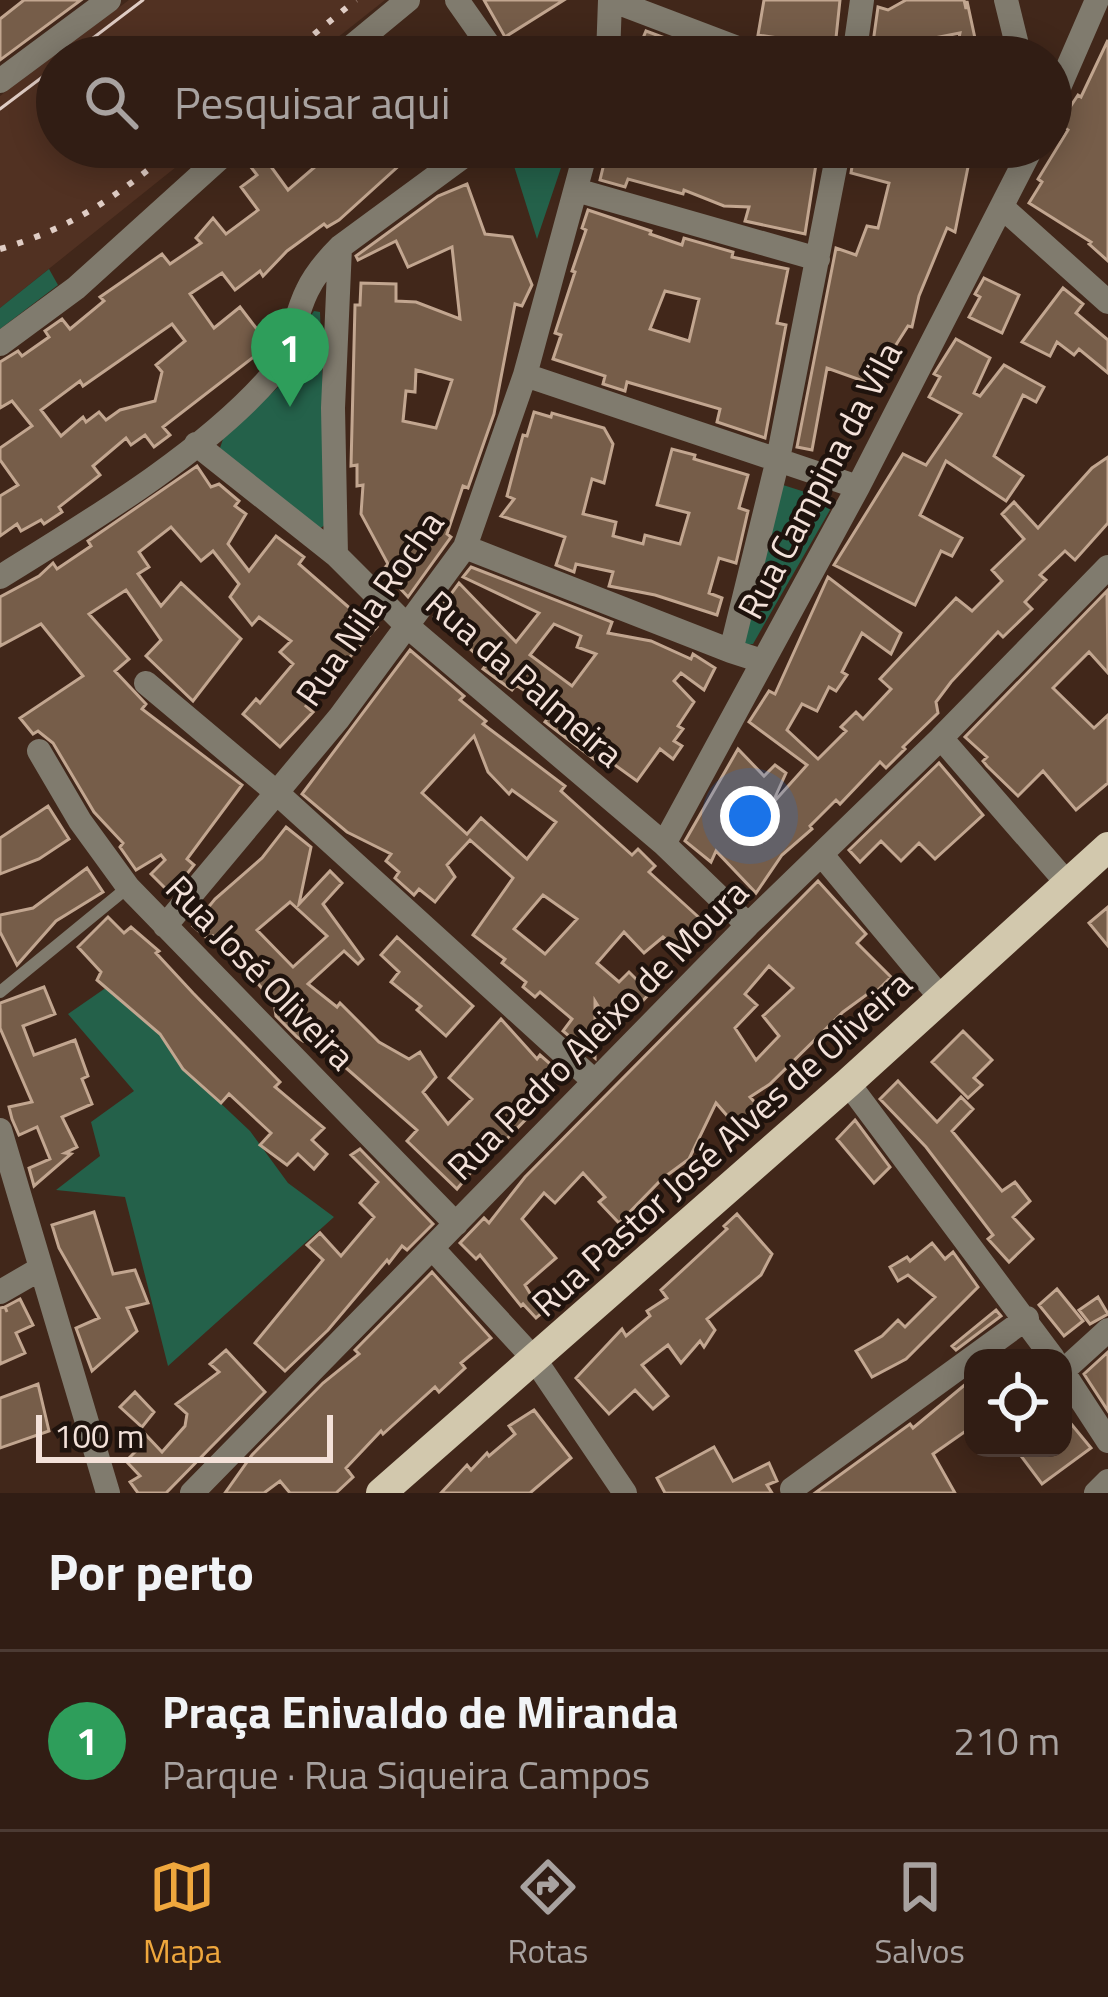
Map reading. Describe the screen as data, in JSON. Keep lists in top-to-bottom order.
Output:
{
  "streets": {
    "main road": ["Rua Pastor José Alves de Oliveira"],
    "street": [
      "Rua Campina da Vila",
      "Rua Nila Rocha",
      "Rua da Palmeira",
      "Rua José Oliveira",
      "Rua Pedro Aleixo de Moura"
    ]
  },
  "crossings": [
    ["Rua Campina da Vila", "Rua da Palmeira"],
    ["Rua Nila Rocha", "Rua da Palmeira"],
    ["Rua Nila Rocha", "Rua José Oliveira"],
    ["Rua da Palmeira", "Rua Pedro Aleixo de Moura"],
    ["Rua José Oliveira", "Rua Pedro Aleixo de Moura"]
  ],
  "scale_bar": "100 m",
  "page": {
    "search": "Pesquisar aqui",
    "pins": "1",
    "scale": "100 m",
    "heading": "Por perto",
    "list": [
      {
        "mark": "1",
        "name": "Praça Enivaldo de Miranda",
        "note": "Parque · Rua Siqueira Campos",
        "value": "210 m"
      }
    ],
    "nav": ["Mapa", "Rotas", "Salvos"]
  }
}
